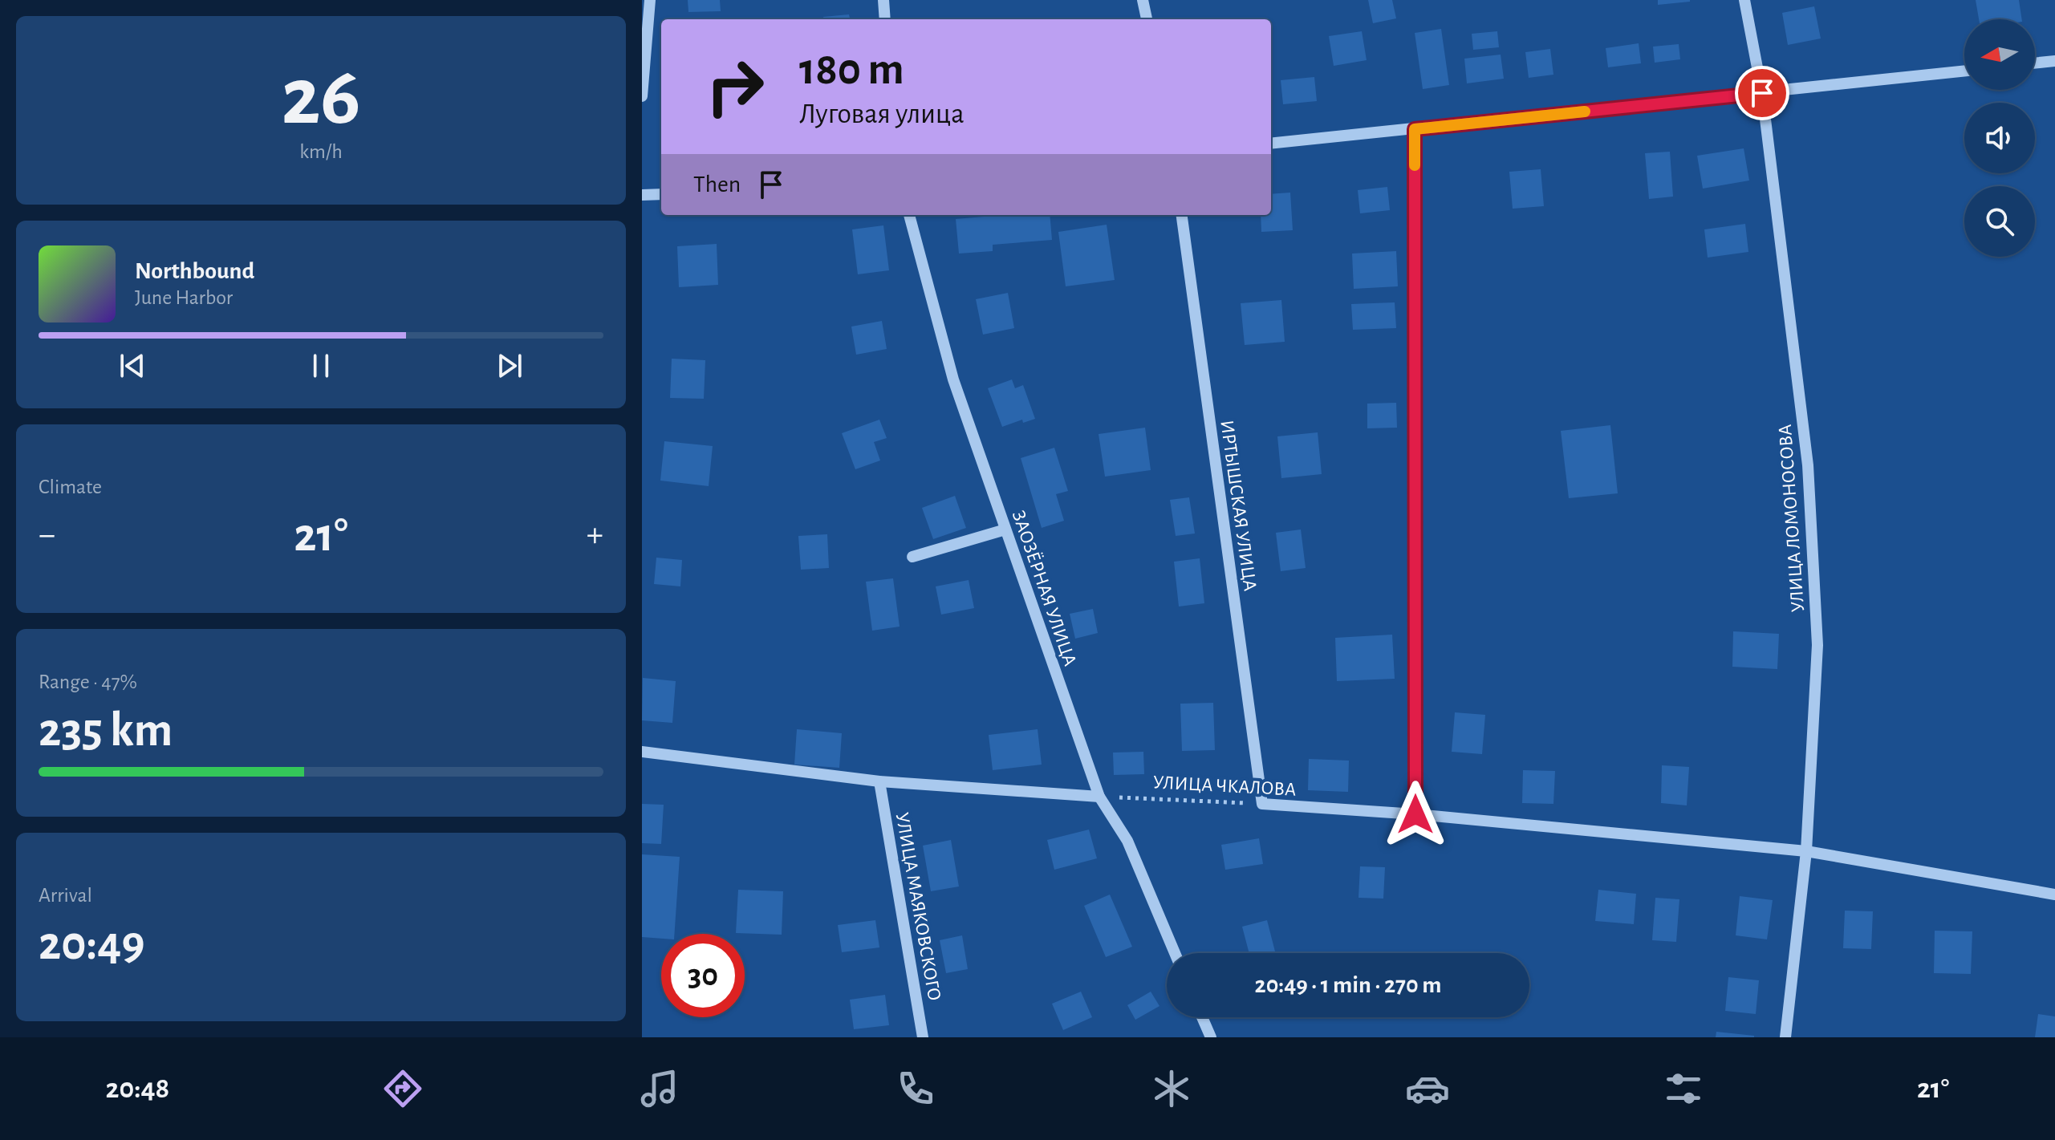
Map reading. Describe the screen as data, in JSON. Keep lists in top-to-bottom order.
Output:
{
  "streets": {
    "street": [
      "ИРТЫШСКАЯ УЛИЦА",
      "УЛИЦА ЛОМОНОСОВА",
      "ЗАОЗЁРНАЯ УЛИЦА",
      "УЛИЦА ЧКАЛОВА",
      "УЛИЦА МАЯКОВСКОГО"
    ]
  },
  "crossings": [
    ["ИРТЫШСКАЯ УЛИЦА", "УЛИЦА ЧКАЛОВА"],
    ["УЛИЦА ЛОМОНОСОВА", "УЛИЦА ЧКАЛОВА"],
    ["ЗАОЗЁРНАЯ УЛИЦА", "УЛИЦА ЧКАЛОВА"]
  ],
  "north": "left",
  "page": {
    "tile": [
      ["26", "km/h"],
      "Climate",
      ["Range · 47%", "235 km"],
      ["Arrival", "20:49"]
    ],
    "turn": ["180 m", "Луговая улица"],
    "then": "Then",
    "song": ["Northbound", "June Harbor"],
    "heat": ["−", "21°", "+"],
    "limit": "30",
    "trip": "20:49 · 1 min · 270 m",
    "tabs": ["20:48", "21°"]
  }
}
